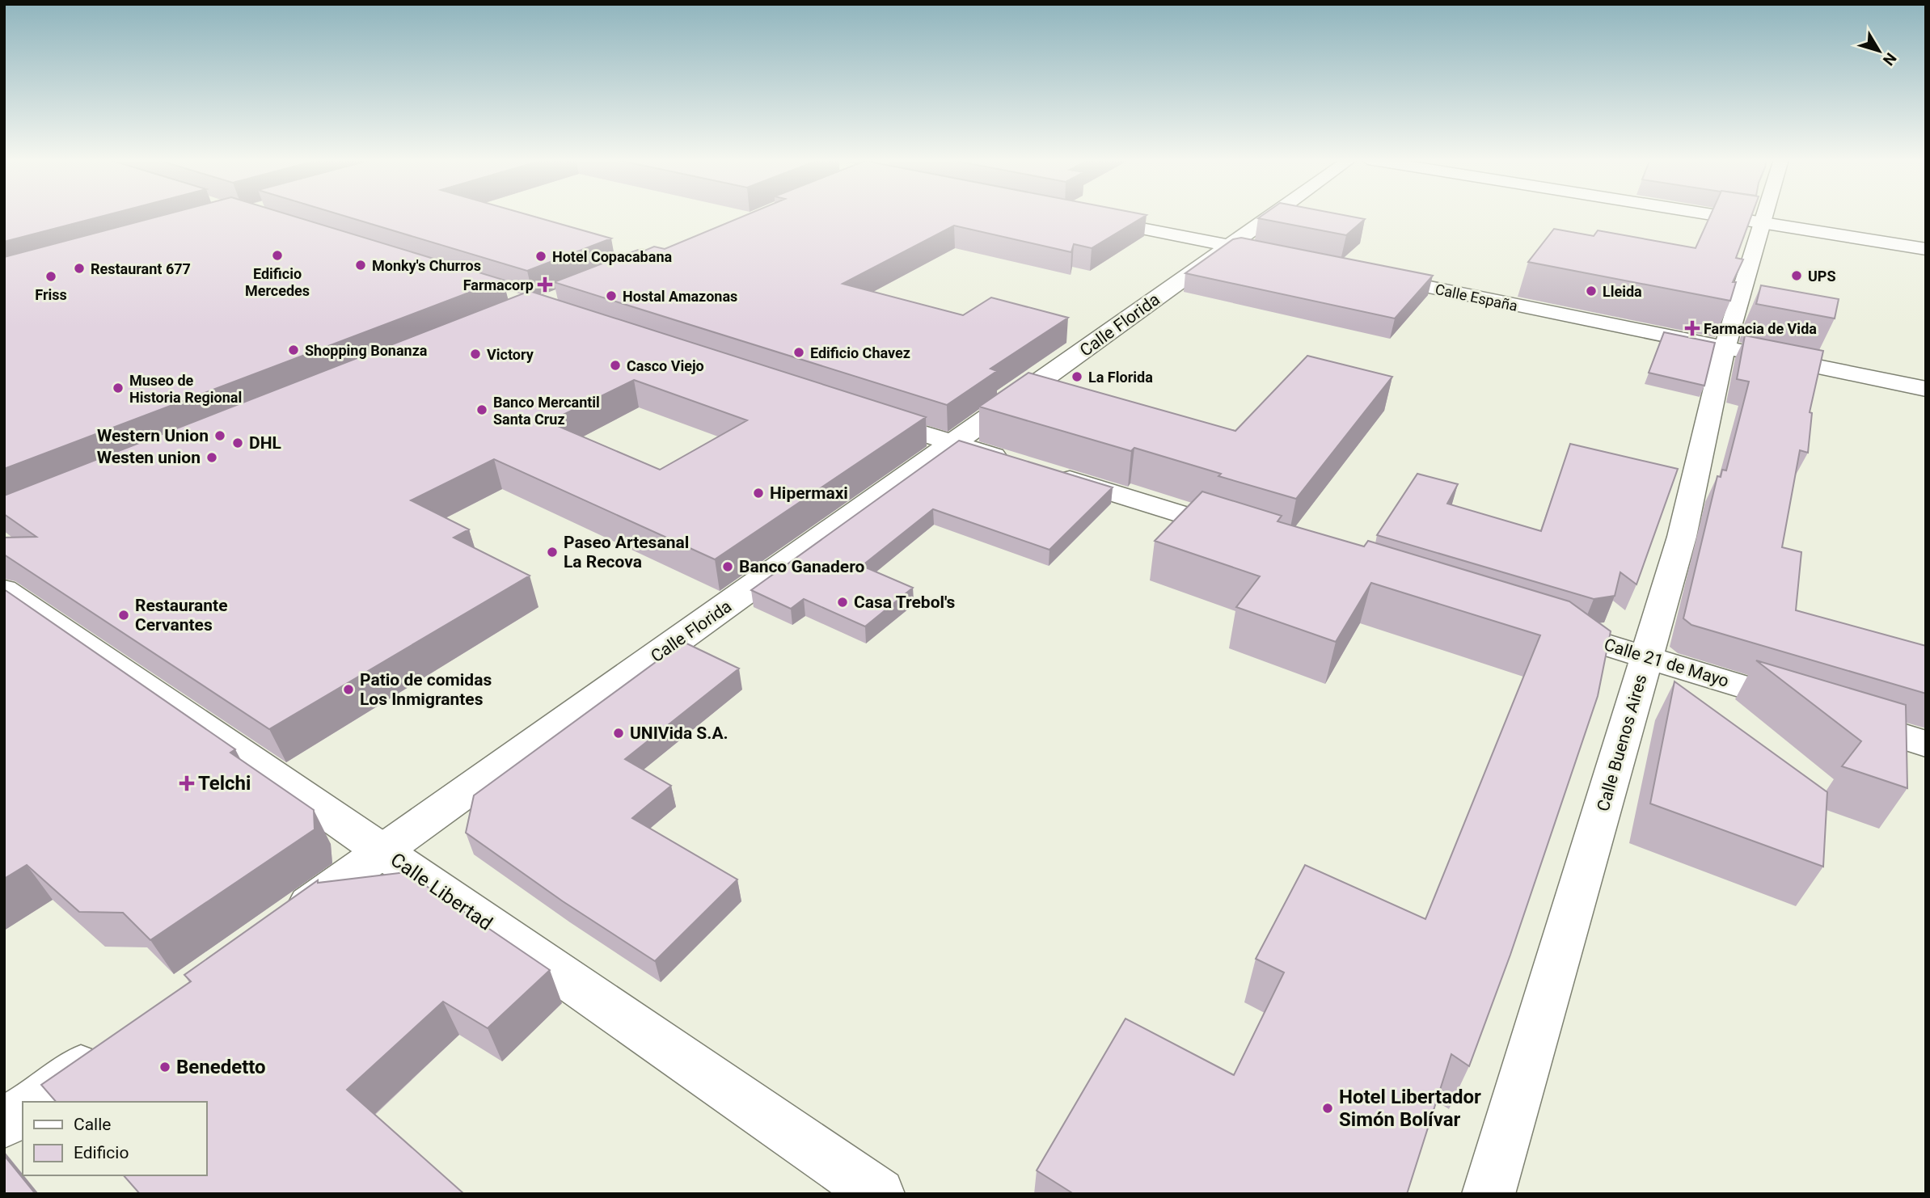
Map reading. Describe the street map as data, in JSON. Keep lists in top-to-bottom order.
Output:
{
  "streets": {
    "street": [
      "Calle España",
      "Calle Florida",
      "Calle 21 de Mayo",
      "Calle Buenos Aires",
      "Calle Libertad"
    ]
  },
  "crossings": [
    ["Calle España", "Calle Buenos Aires"],
    ["Calle Florida", "Calle Libertad"],
    ["Calle 21 de Mayo", "Calle Buenos Aires"]
  ],
  "places": {
    "other": [
      "Edificio Mercedes",
      "Hotel Copacabana",
      "Monky's Churros",
      "Restaurant 677",
      "UPS",
      "Friss",
      "Lleida",
      "Hostal Amazonas",
      "Shopping Bonanza",
      "Edificio Chavez",
      "Victory",
      "Casco Viejo",
      "La Florida",
      "Museo de Historia Regional",
      "Banco Mercantil Santa Cruz",
      "Western Union",
      "DHL",
      "Westen union",
      "Hipermaxi",
      "Paseo Artesanal La Recova",
      "Banco Ganadero",
      "Casa Trebol's",
      "Restaurante Cervantes",
      "Patio de comidas Los Inmigrantes",
      "UNIVida S.A.",
      "Benedetto",
      "Hotel Libertador Simón Bolívar"
    ],
    "health": ["Farmacorp", "Farmacia de Vida", "Telchi"]
  },
  "legend": ["Calle", "Edificio"],
  "north": "bottom right"
}
